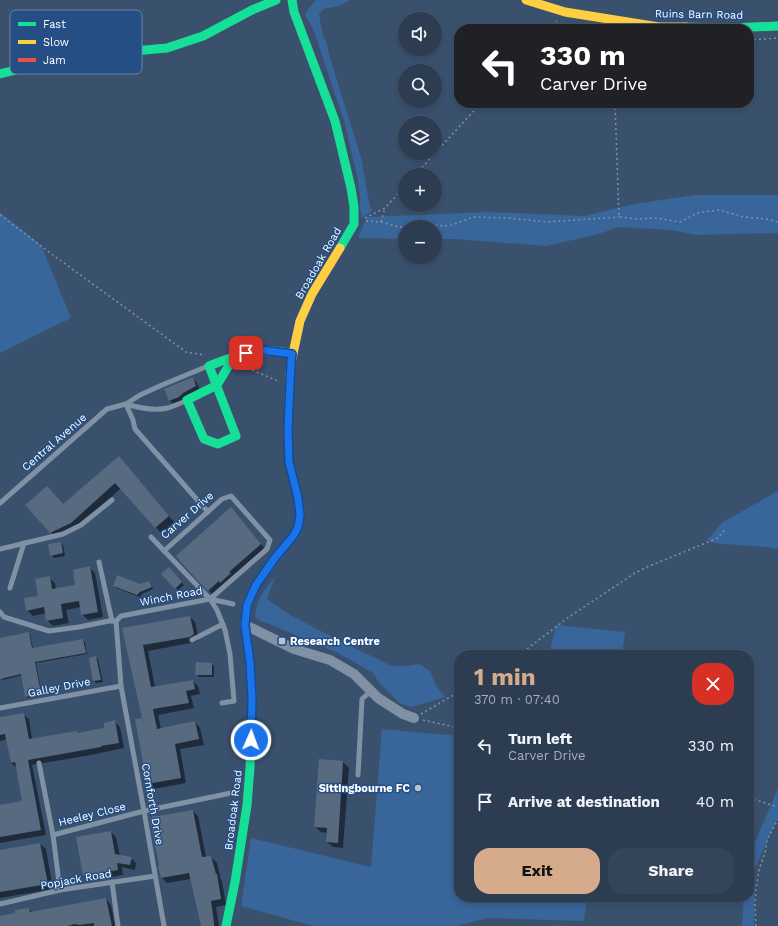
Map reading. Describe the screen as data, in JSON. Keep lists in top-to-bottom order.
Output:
{
  "streets": {
    "street": ["Ruins Barn Road", "Broadoak Road"],
    "lane": [
      "Central Avenue",
      "Carver Drive",
      "Winch Road",
      "Galley Drive",
      "Cornforth Drive",
      "Heeley Close",
      "Popjack Road"
    ]
  },
  "crossings": [
    ["Carver Drive", "Winch Road"],
    ["Winch Road", "Cornforth Drive"],
    ["Galley Drive", "Cornforth Drive"],
    ["Cornforth Drive", "Heeley Close"],
    ["Cornforth Drive", "Popjack Road"],
    ["Heeley Close", "Popjack Road"]
  ],
  "places": {
    "transit": ["Research Centre"],
    "other": ["Sittingbourne FC"]
  },
  "legend": ["Fast", "Slow", "Jam"],
  "page": {
    "map_buttons": ["+", "−"],
    "turn": ["330 m", "Carver Drive"],
    "heading": ["1 min", "370 m · 07:40"],
    "list": [
      {
        "name": "Turn left",
        "note": "Carver Drive",
        "value": "330 m"
      },
      {
        "name": "Arrive at destination",
        "value": "40 m"
      }
    ],
    "buttons": ["Exit", "Share"]
  }
}
